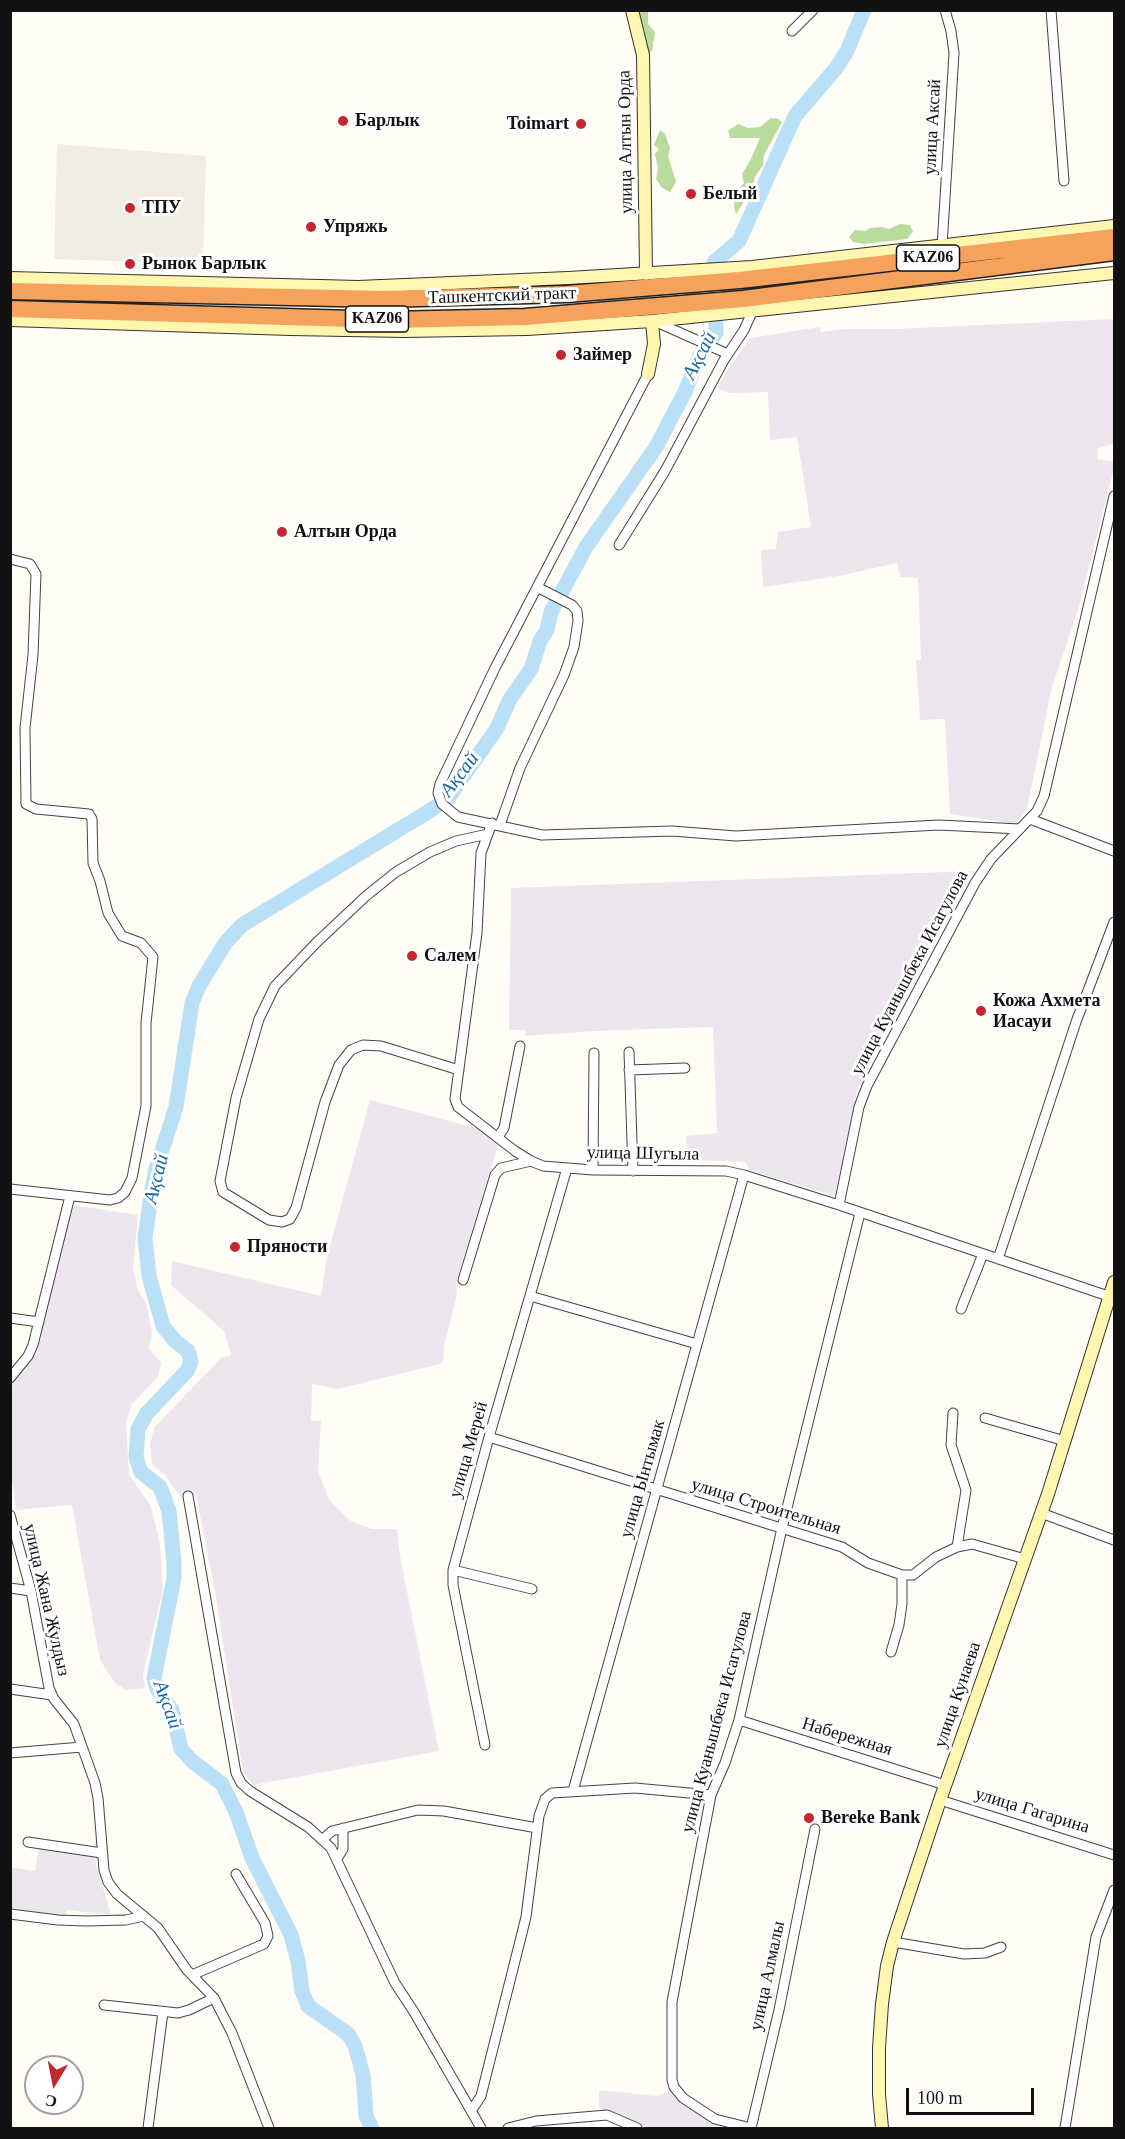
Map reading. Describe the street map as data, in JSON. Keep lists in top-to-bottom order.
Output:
{
  "streets": {
    "highway": ["KАZ06", "Ташкентский тракт"],
    "main road": ["улица Алтын Орда", "улица Кунаева"],
    "street": [
      "улица Аксай",
      "улица Куанышбека Исагулова",
      "улица Шугыла",
      "улица Мерей",
      "улица Ынтымак",
      "улица Строительная",
      "улица Жана Жулдыз",
      "Набережная",
      "улица Гагарина",
      "улица Алмалы"
    ]
  },
  "crossings": [
    ["KАZ06", "Ташкентский тракт"],
    ["улица Куанышбека Исагулова", "улица Шугыла"],
    ["улица Куанышбека Исагулова", "улица Строительная"],
    ["улица Куанышбека Исагулова", "Набережная"],
    ["улица Куанышбека Исагулова", "улица Алмалы"],
    ["улица Шугыла", "улица Мерей"],
    ["улица Шугыла", "улица Ынтымак"],
    ["улица Шугыла", "улица Кунаева"],
    ["улица Мерей", "улица Строительная"],
    ["улица Ынтымак", "улица Строительная"],
    ["улица Кунаева", "Набережная"],
    ["улица Кунаева", "улица Гагарина"]
  ],
  "water": ["Ақсай"],
  "places": [
    "Барлык",
    "Toimart",
    "Белый",
    "ТПУ",
    "Упряжь",
    "Рынок Барлык",
    "Займер",
    "Алтын Орда",
    "Салем",
    "Кожа Ахмета Иасауи",
    "Пряности",
    "Bereke Bank"
  ],
  "scale_bar": "100 m",
  "north": "bottom"
}
